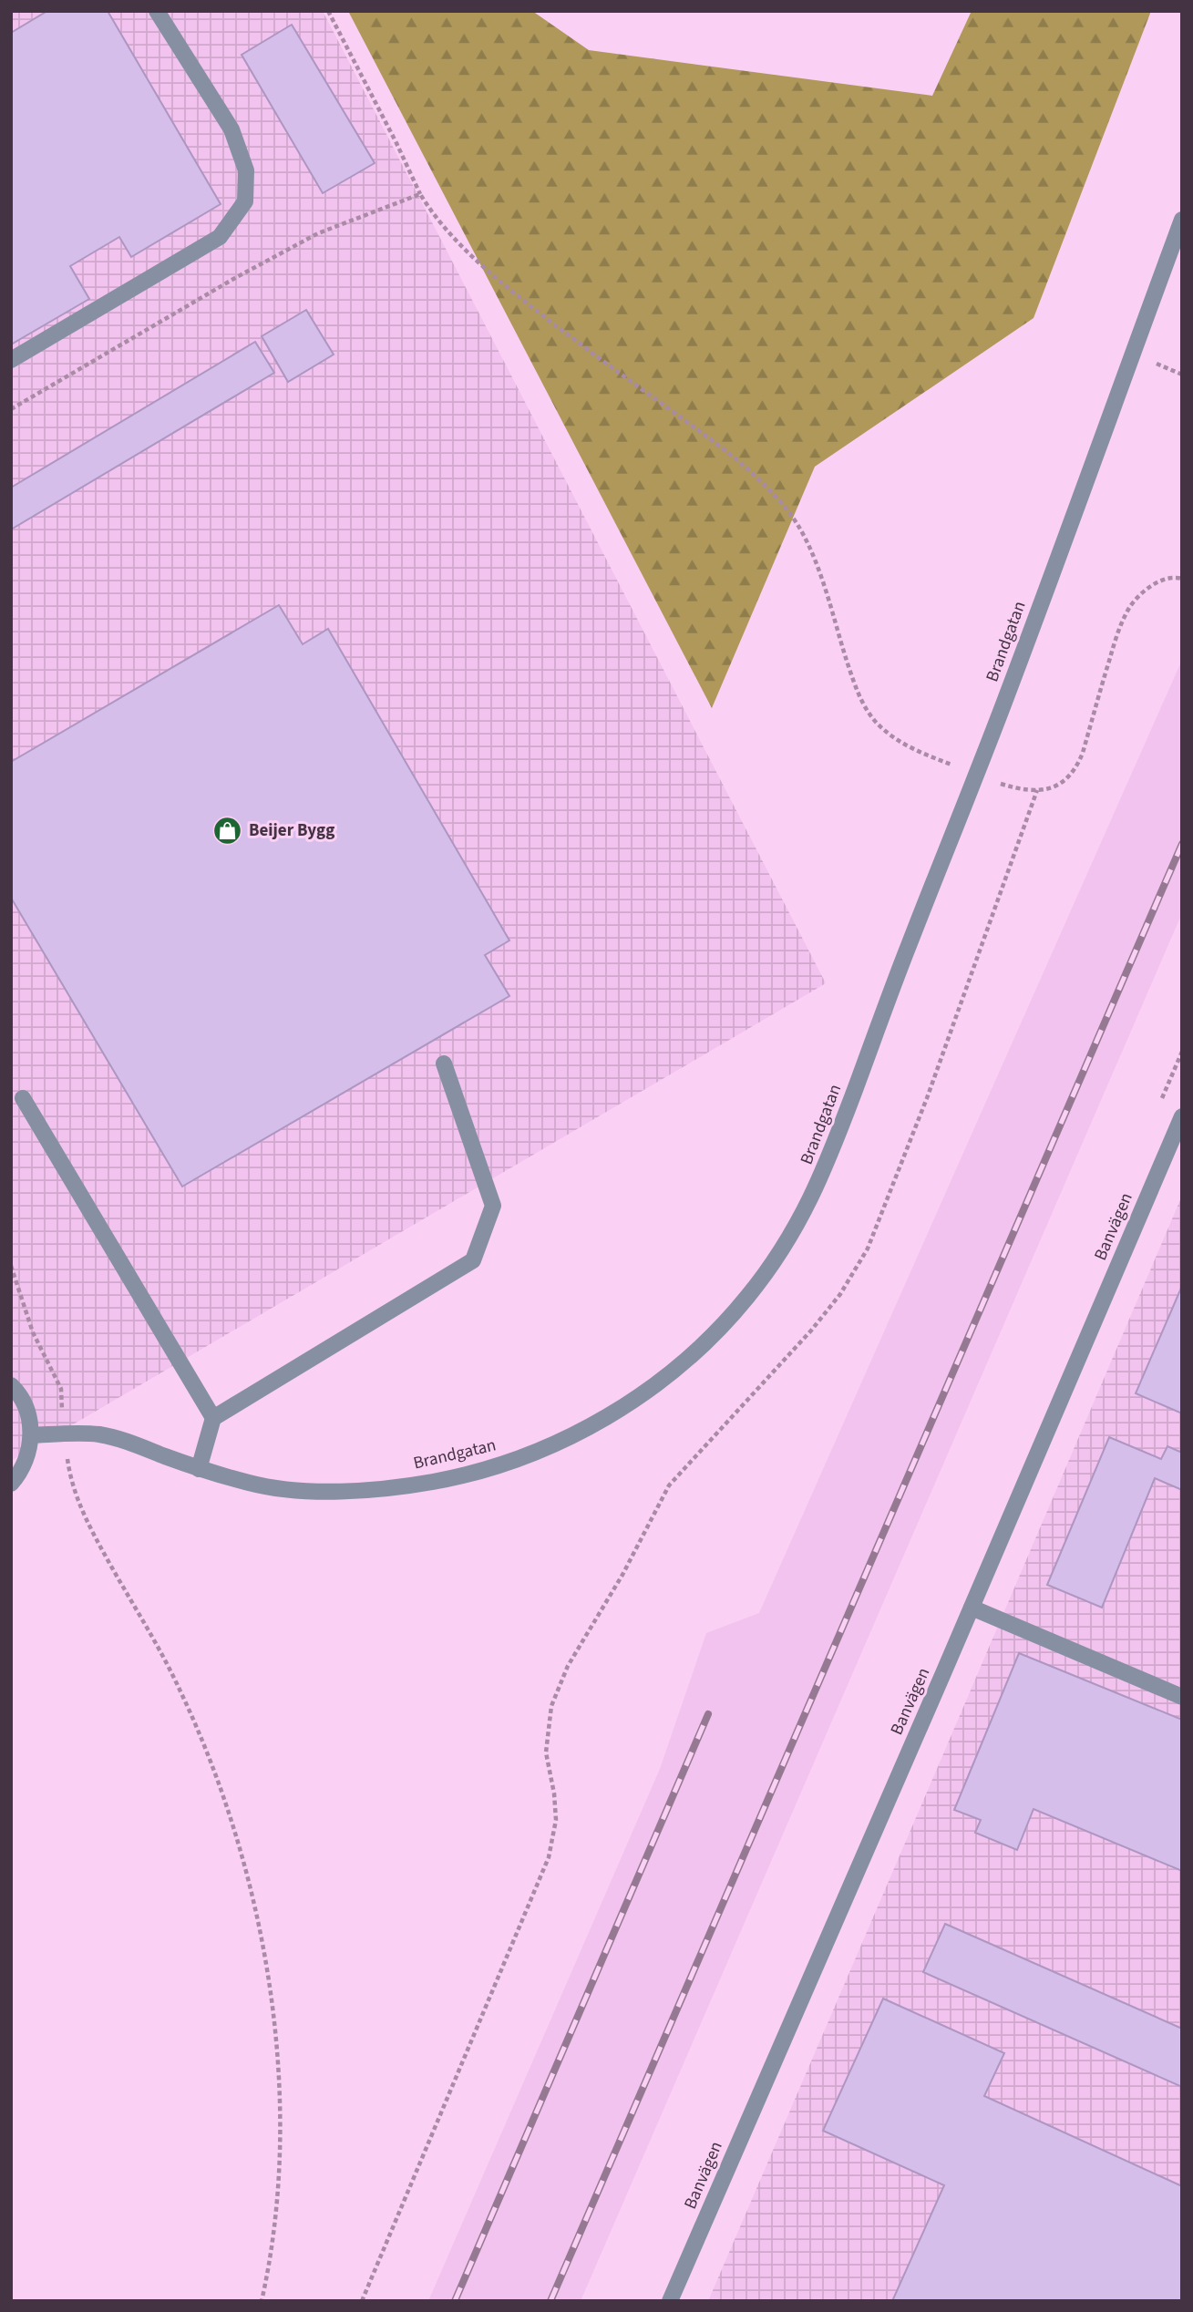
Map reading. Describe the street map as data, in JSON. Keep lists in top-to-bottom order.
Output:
{
  "streets": {
    "street": ["Brandgatan", "Banvägen"]
  },
  "places": {
    "shop": ["Beijer Bygg"]
  }
}
